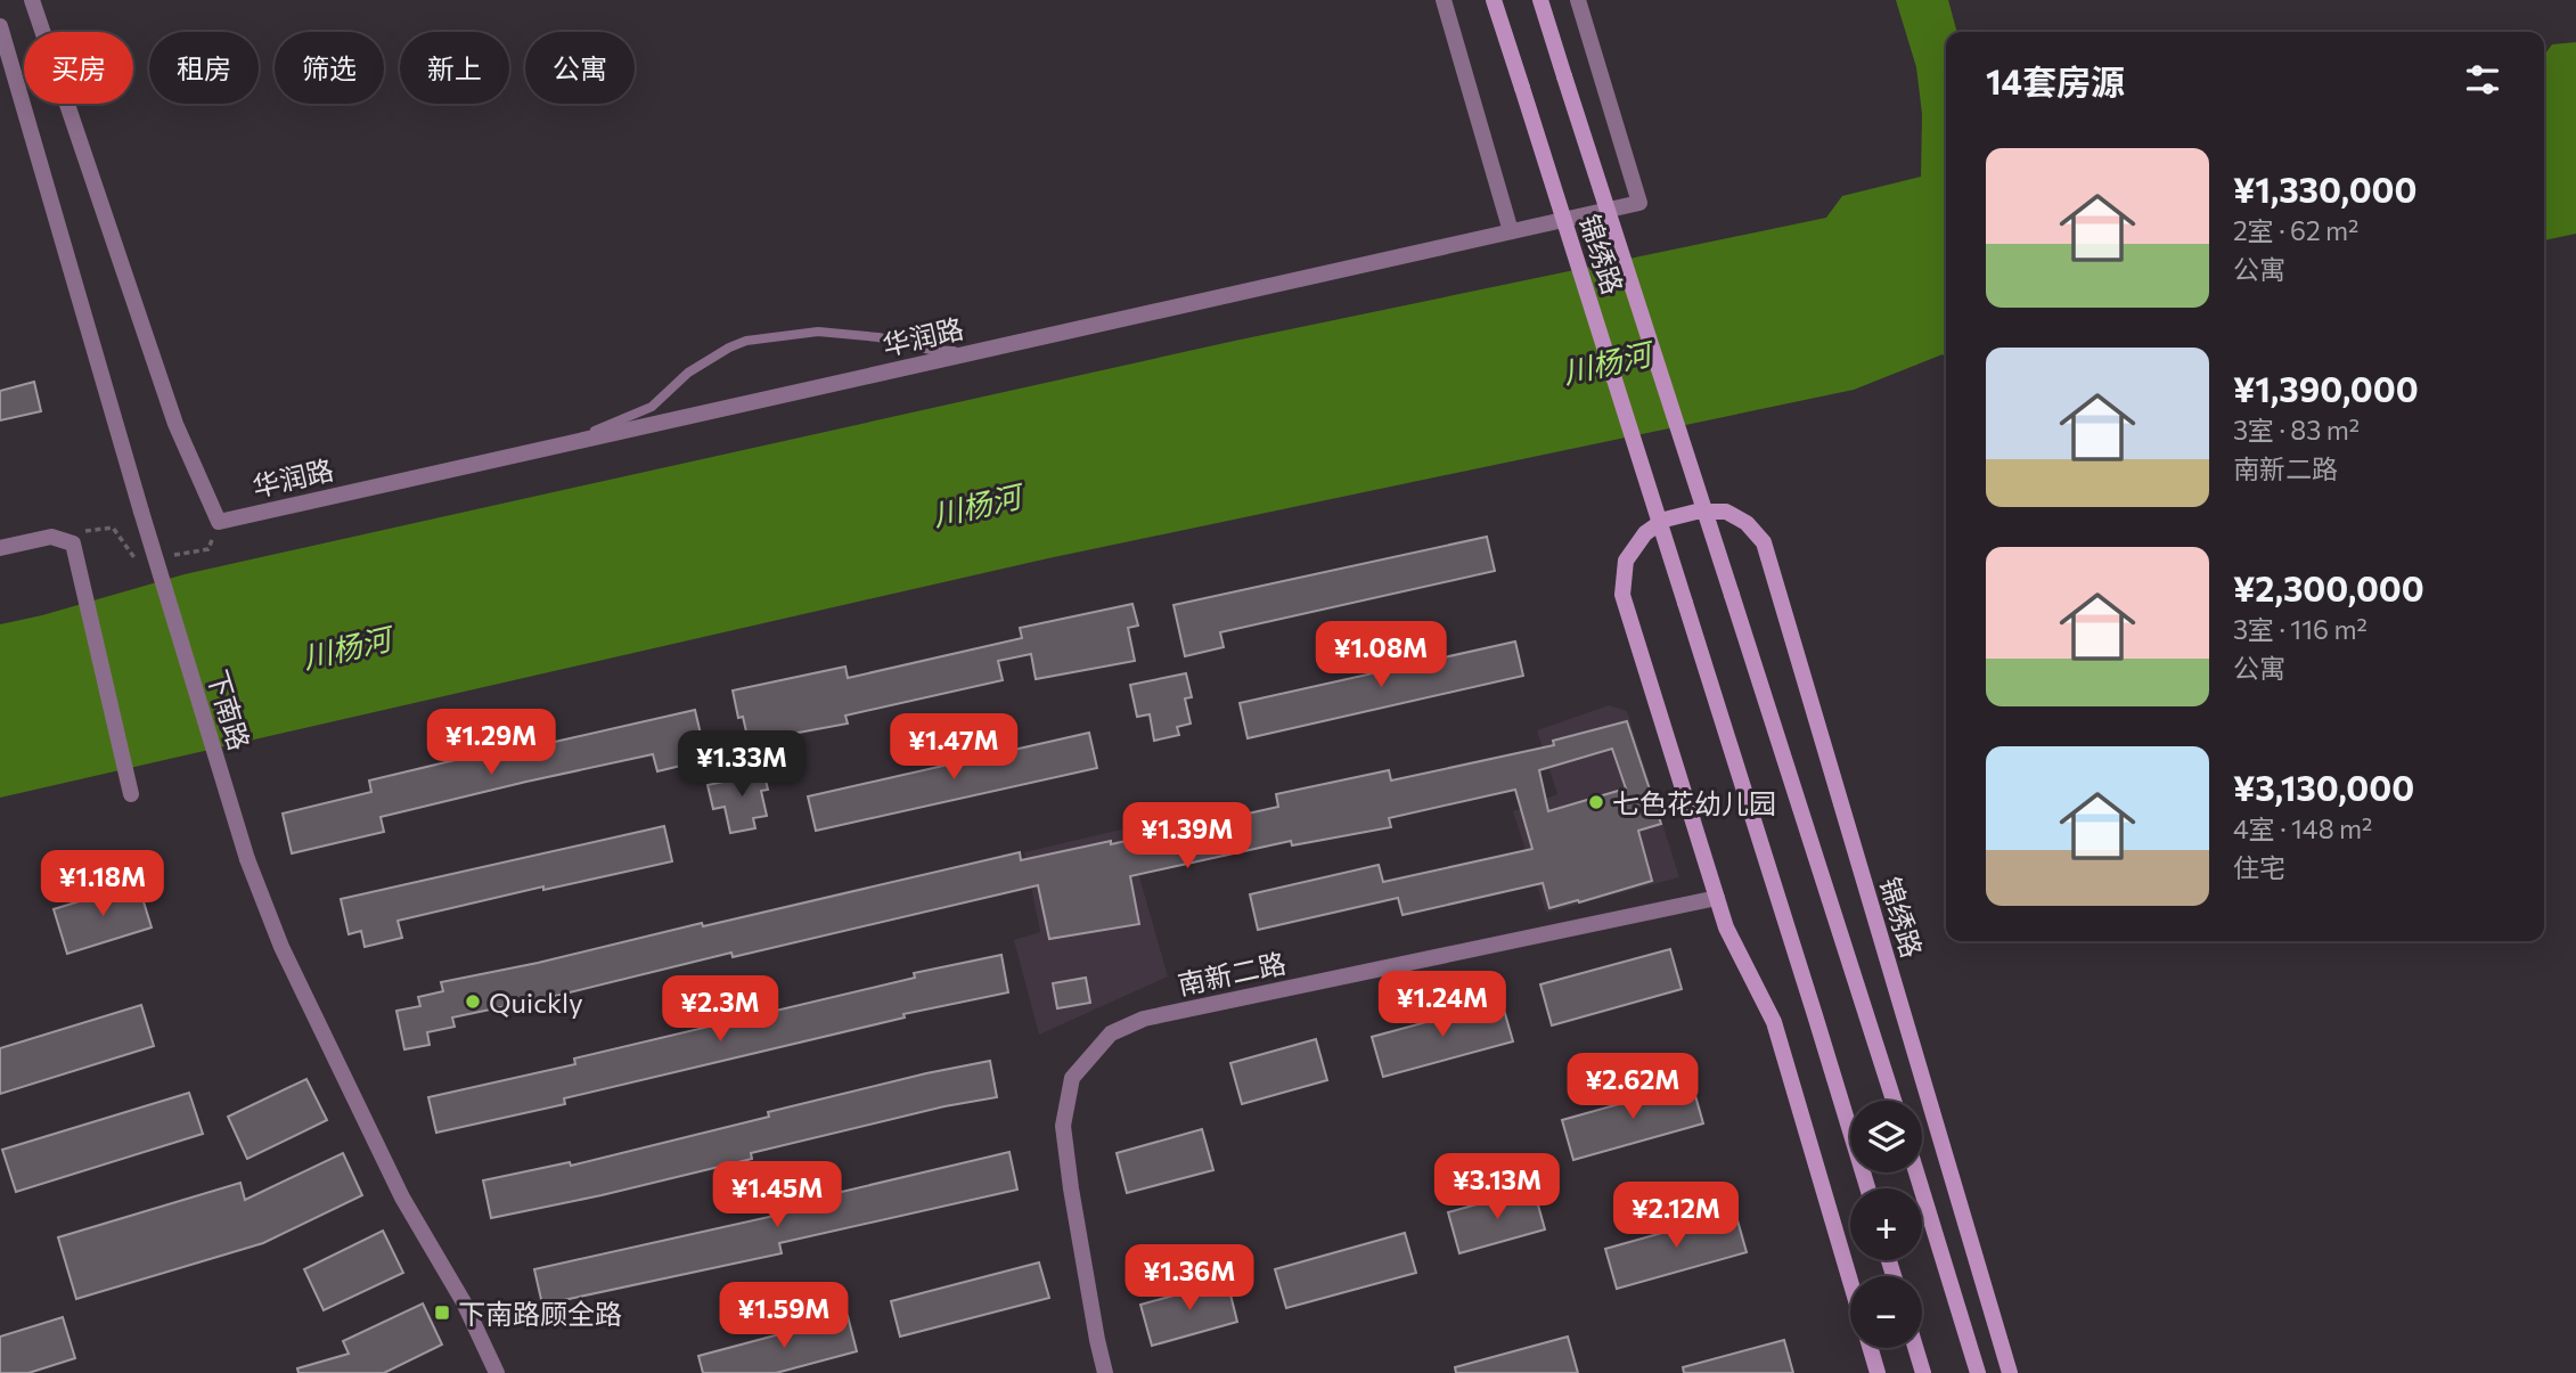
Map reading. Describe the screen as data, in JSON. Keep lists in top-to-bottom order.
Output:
{
  "streets": {
    "main road": ["锦绣路"],
    "street": ["华润路", "下南路", "南新二路"]
  },
  "crossings": [
    ["锦绣路", "南新二路"]
  ],
  "water": ["川杨河"],
  "places": {
    "other": ["七色花幼儿园", "Quickly"],
    "transit": ["下南路顾全路"]
  },
  "page": {
    "chip": [
      "买房",
      "租房",
      "筛选",
      "新上",
      "公寓"
    ],
    "heading": "14套房源",
    "list": [
      {
        "name": "¥1,330,000",
        "note": "2室 · 62 m² · 公寓"
      },
      {
        "name": "¥1,390,000",
        "note": "3室 · 83 m² · 南新二路"
      },
      {
        "name": "¥2,300,000",
        "note": "3室 · 116 m² · 公寓"
      },
      {
        "name": "¥3,130,000",
        "note": "4室 · 148 m² · 住宅"
      }
    ],
    "price": [
      "¥1.08M",
      "¥1.29M",
      "¥1.47M",
      "¥1.33M",
      "¥1.39M",
      "¥1.18M",
      "¥1.24M",
      "¥2.3M",
      "¥2.62M",
      "¥3.13M",
      "¥1.45M",
      "¥2.12M",
      "¥1.36M",
      "¥1.59M"
    ],
    "map_buttons": ["+", "−"]
  }
}
